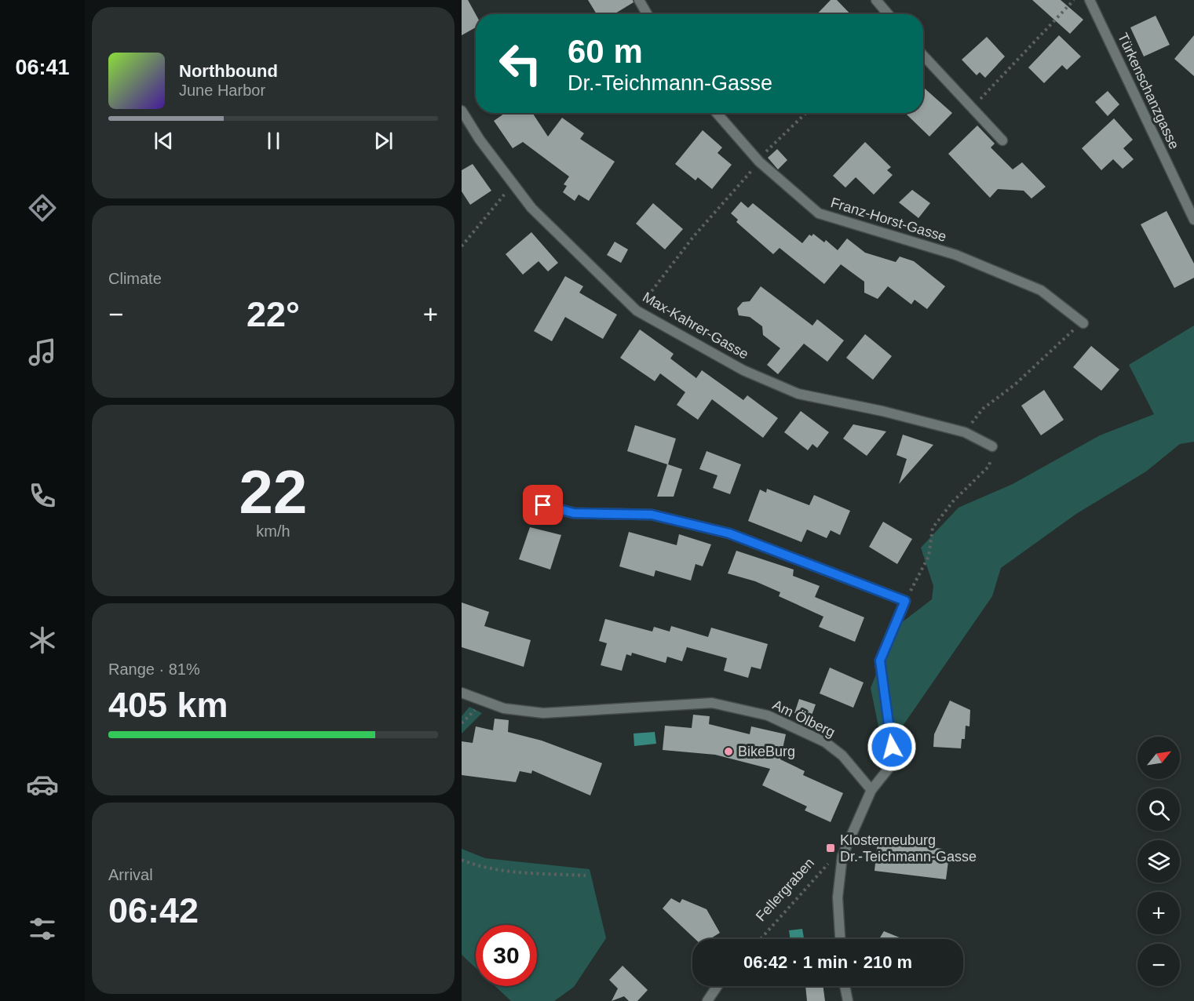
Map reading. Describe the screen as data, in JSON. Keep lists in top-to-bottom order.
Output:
{
  "streets": {
    "street": [
      "Türkenschanzgasse",
      "Franz-Horst-Gasse",
      "Max-Kahrer-Gasse",
      "Am Ölberg"
    ],
    "path": ["Fellergraben"]
  },
  "places": {
    "other": ["BikeBurg"],
    "transit": ["Klosterneuburg Dr.-Teichmann-Gasse"]
  },
  "north": "top right",
  "page": {
    "tabs": "06:41",
    "turn": ["60 m", "Dr.-Teichmann-Gasse"],
    "song": ["Northbound", "June Harbor"],
    "tile": [
      "Climate",
      ["22", "km/h"],
      ["Range · 81%", "405 km"],
      ["Arrival", "06:42"]
    ],
    "heat": ["−", "22°", "+"],
    "map_buttons": ["+", "−"],
    "limit": "30",
    "trip": "06:42 · 1 min · 210 m"
  }
}
